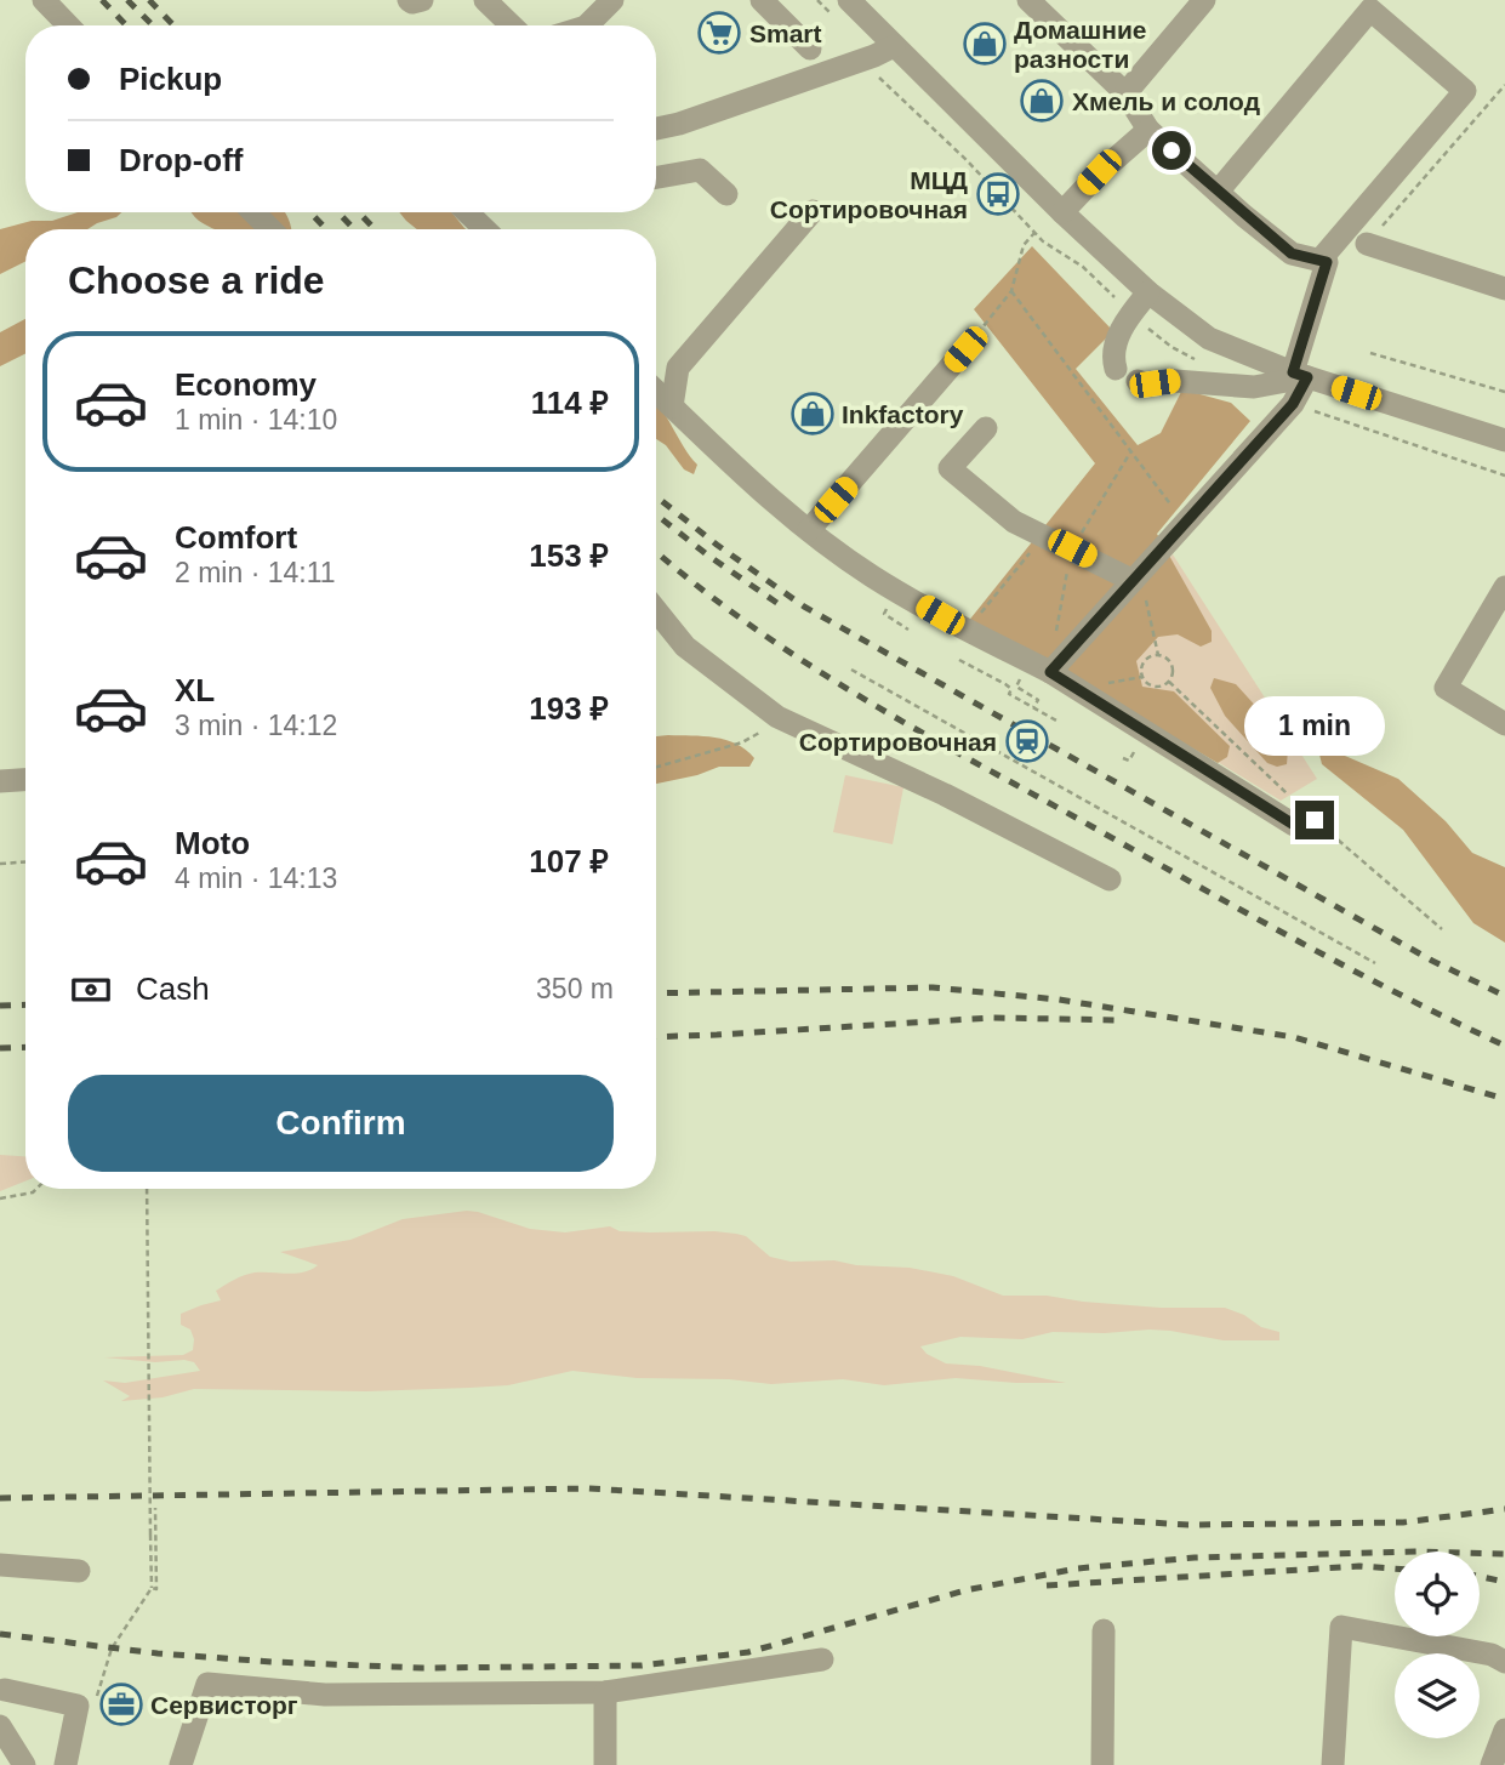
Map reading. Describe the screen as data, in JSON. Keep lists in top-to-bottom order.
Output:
{
  "places": {
    "supermarket": ["Smart"],
    "shop": ["Домашние разности", "Хмель и солод", "Inkfactory"],
    "bus stop": ["МЦД Сортировочная"],
    "station": ["Сортировочная"],
    "office": ["Сервисторг"]
  },
  "page": {
    "banner": ["Pickup", "Drop-off"],
    "heading": "Choose a ride",
    "list": [
      {
        "name": "Economy",
        "note": "1 min · 14:10",
        "value": "114 ₽"
      },
      {
        "name": "Comfort",
        "note": "2 min · 14:11",
        "value": "153 ₽"
      },
      {
        "name": "XL",
        "note": "3 min · 14:12",
        "value": "193 ₽"
      },
      {
        "name": "Moto",
        "note": "4 min · 14:13",
        "value": "107 ₽"
      }
    ],
    "bubble": "1 min",
    "pay": ["Cash", "350 m"],
    "buttons": "Confirm"
  }
}
